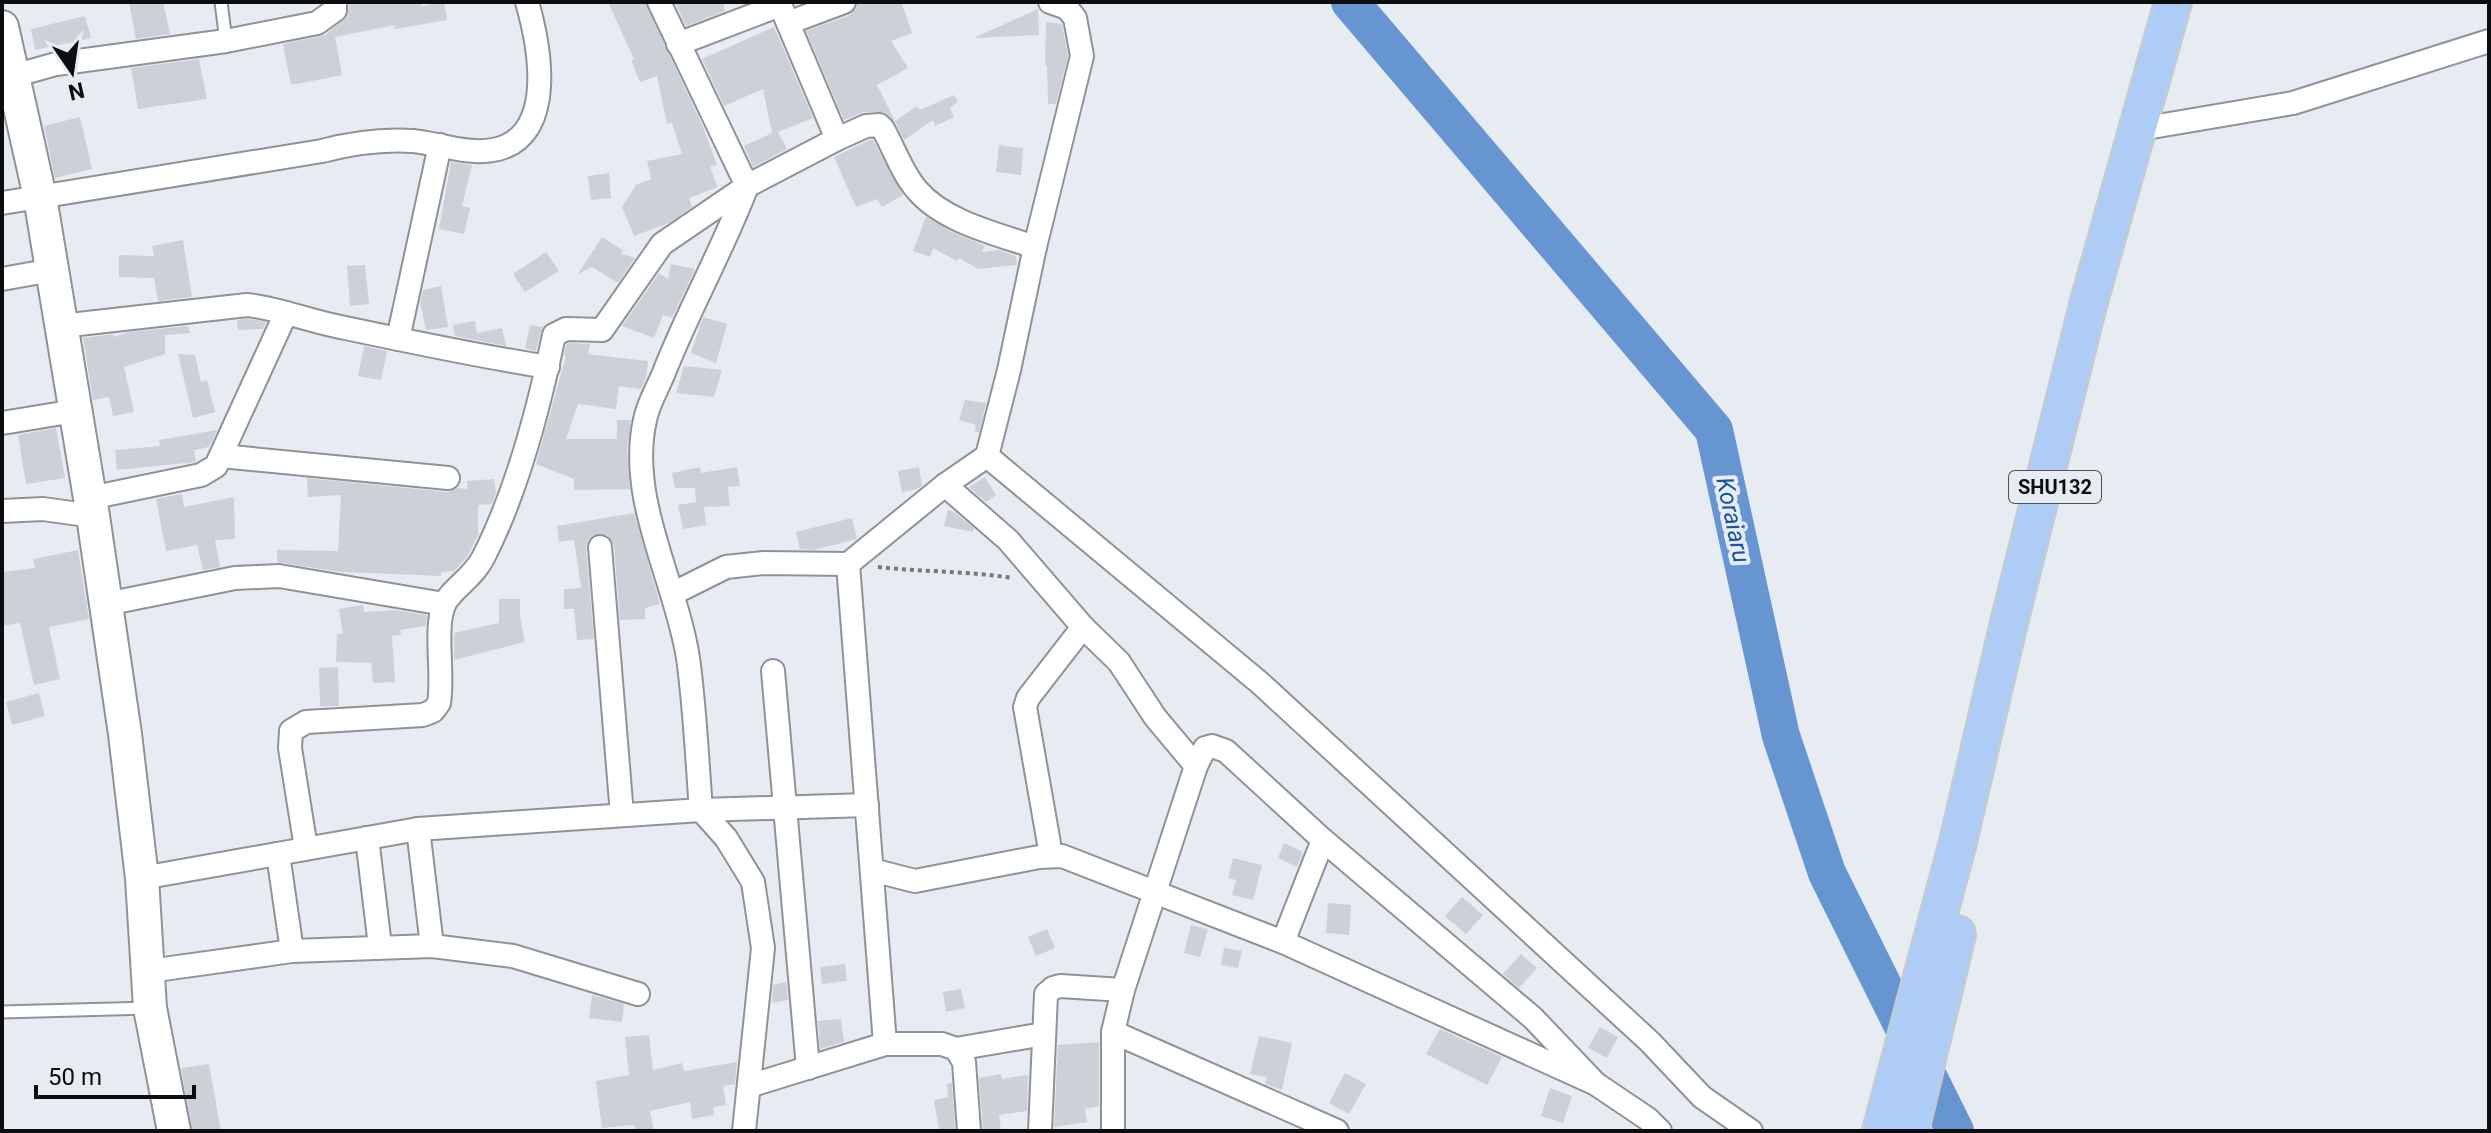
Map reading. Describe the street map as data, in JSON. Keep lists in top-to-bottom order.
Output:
{
  "streets": {
    "main road": ["SHU132"]
  },
  "water": ["Koraiaru"],
  "scale_bar": "50 m",
  "north": "bottom"
}
